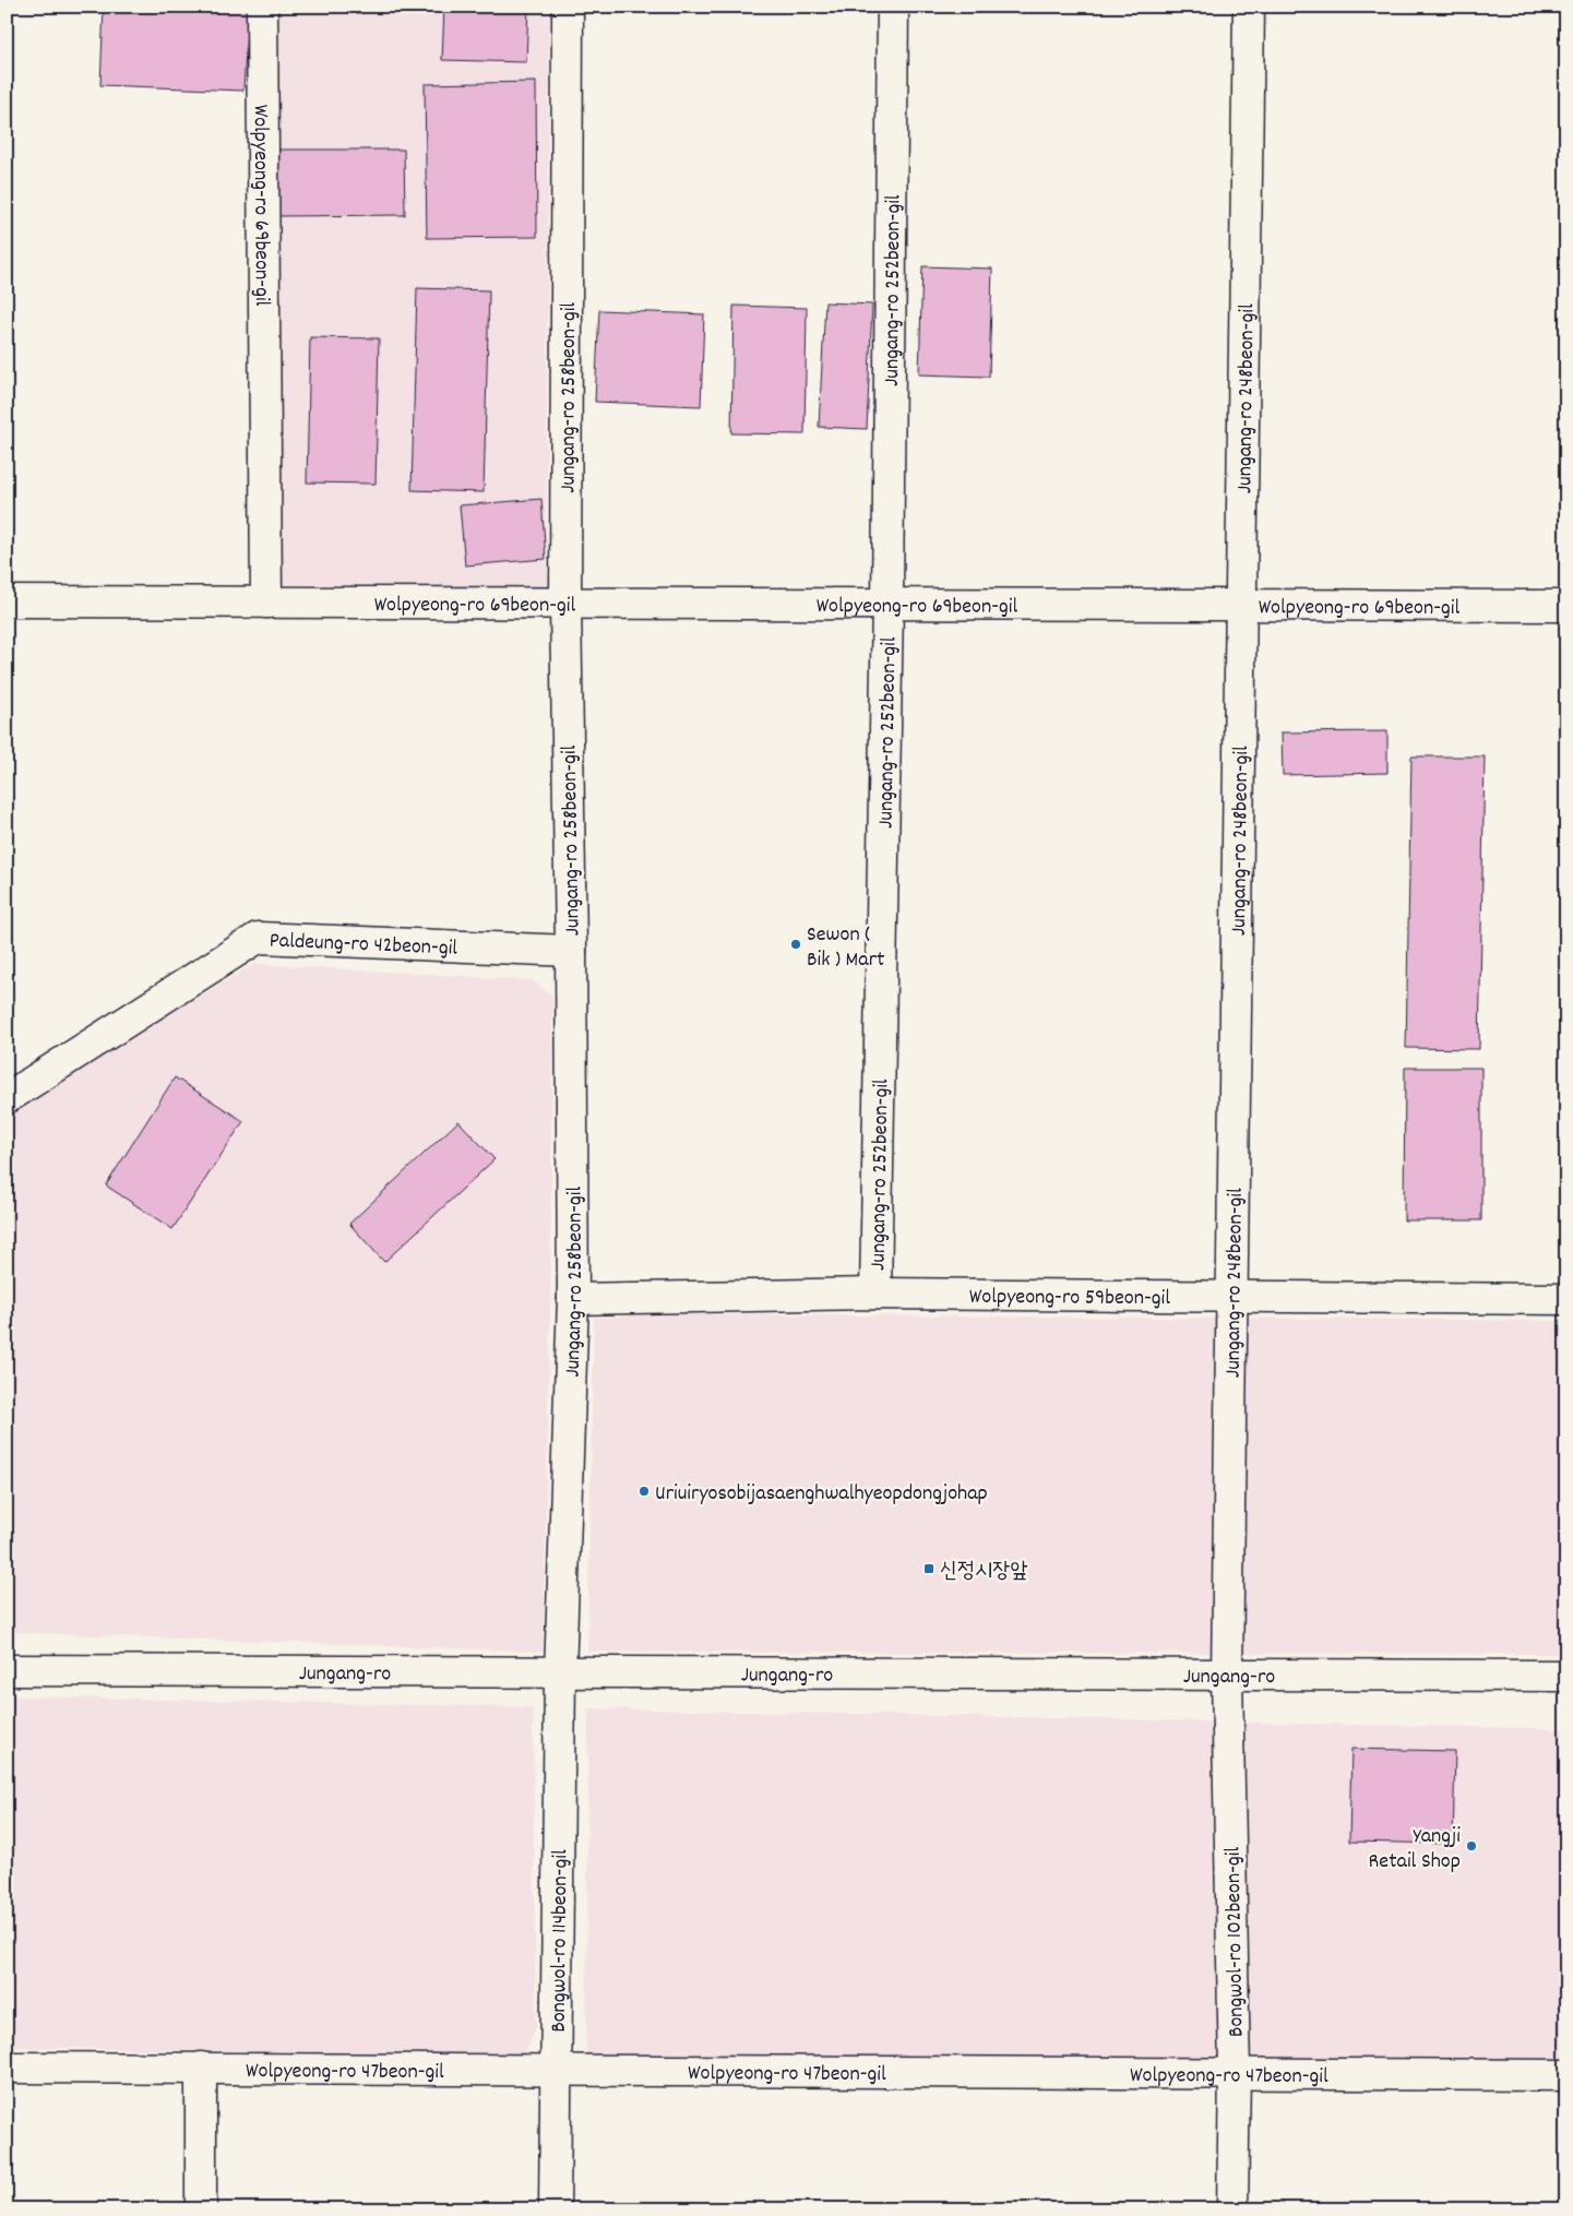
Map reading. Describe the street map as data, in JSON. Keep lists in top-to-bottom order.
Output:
{
  "streets": {
    "street": [
      "Wolpyeong-ro 69beon-gil",
      "Jungang-ro 252beon-gil",
      "Jungang-ro 258beon-gil",
      "Jungang-ro 248beon-gil",
      "Paldeung-ro 42beon-gil",
      "Wolpyeong-ro 59beon-gil",
      "Jungang-ro",
      "Bongwol-ro 114beon-gil",
      "Bongwol-ro 102beon-gil",
      "Wolpyeong-ro 47beon-gil"
    ]
  },
  "crossings": [
    ["Wolpyeong-ro 69beon-gil", "Jungang-ro 252beon-gil"],
    ["Wolpyeong-ro 69beon-gil", "Jungang-ro 258beon-gil"],
    ["Wolpyeong-ro 69beon-gil", "Jungang-ro 248beon-gil"],
    ["Jungang-ro 252beon-gil", "Wolpyeong-ro 59beon-gil"],
    ["Jungang-ro 258beon-gil", "Paldeung-ro 42beon-gil"],
    ["Jungang-ro 258beon-gil", "Wolpyeong-ro 59beon-gil"],
    ["Jungang-ro 258beon-gil", "Jungang-ro"],
    ["Jungang-ro 258beon-gil", "Bongwol-ro 114beon-gil"],
    ["Jungang-ro 248beon-gil", "Wolpyeong-ro 59beon-gil"],
    ["Jungang-ro 248beon-gil", "Jungang-ro"],
    ["Jungang-ro 248beon-gil", "Bongwol-ro 102beon-gil"],
    ["Jungang-ro", "Bongwol-ro 114beon-gil"],
    ["Jungang-ro", "Bongwol-ro 102beon-gil"],
    ["Bongwol-ro 114beon-gil", "Wolpyeong-ro 47beon-gil"],
    ["Bongwol-ro 102beon-gil", "Wolpyeong-ro 47beon-gil"]
  ],
  "places": {
    "other": ["Sewon ( Bik ) Mart", "Uriuiryosobijasaenghwalhyeopdongjohap", "Yangji Retail Shop"],
    "transit": ["신정시장앞"]
  }
}
